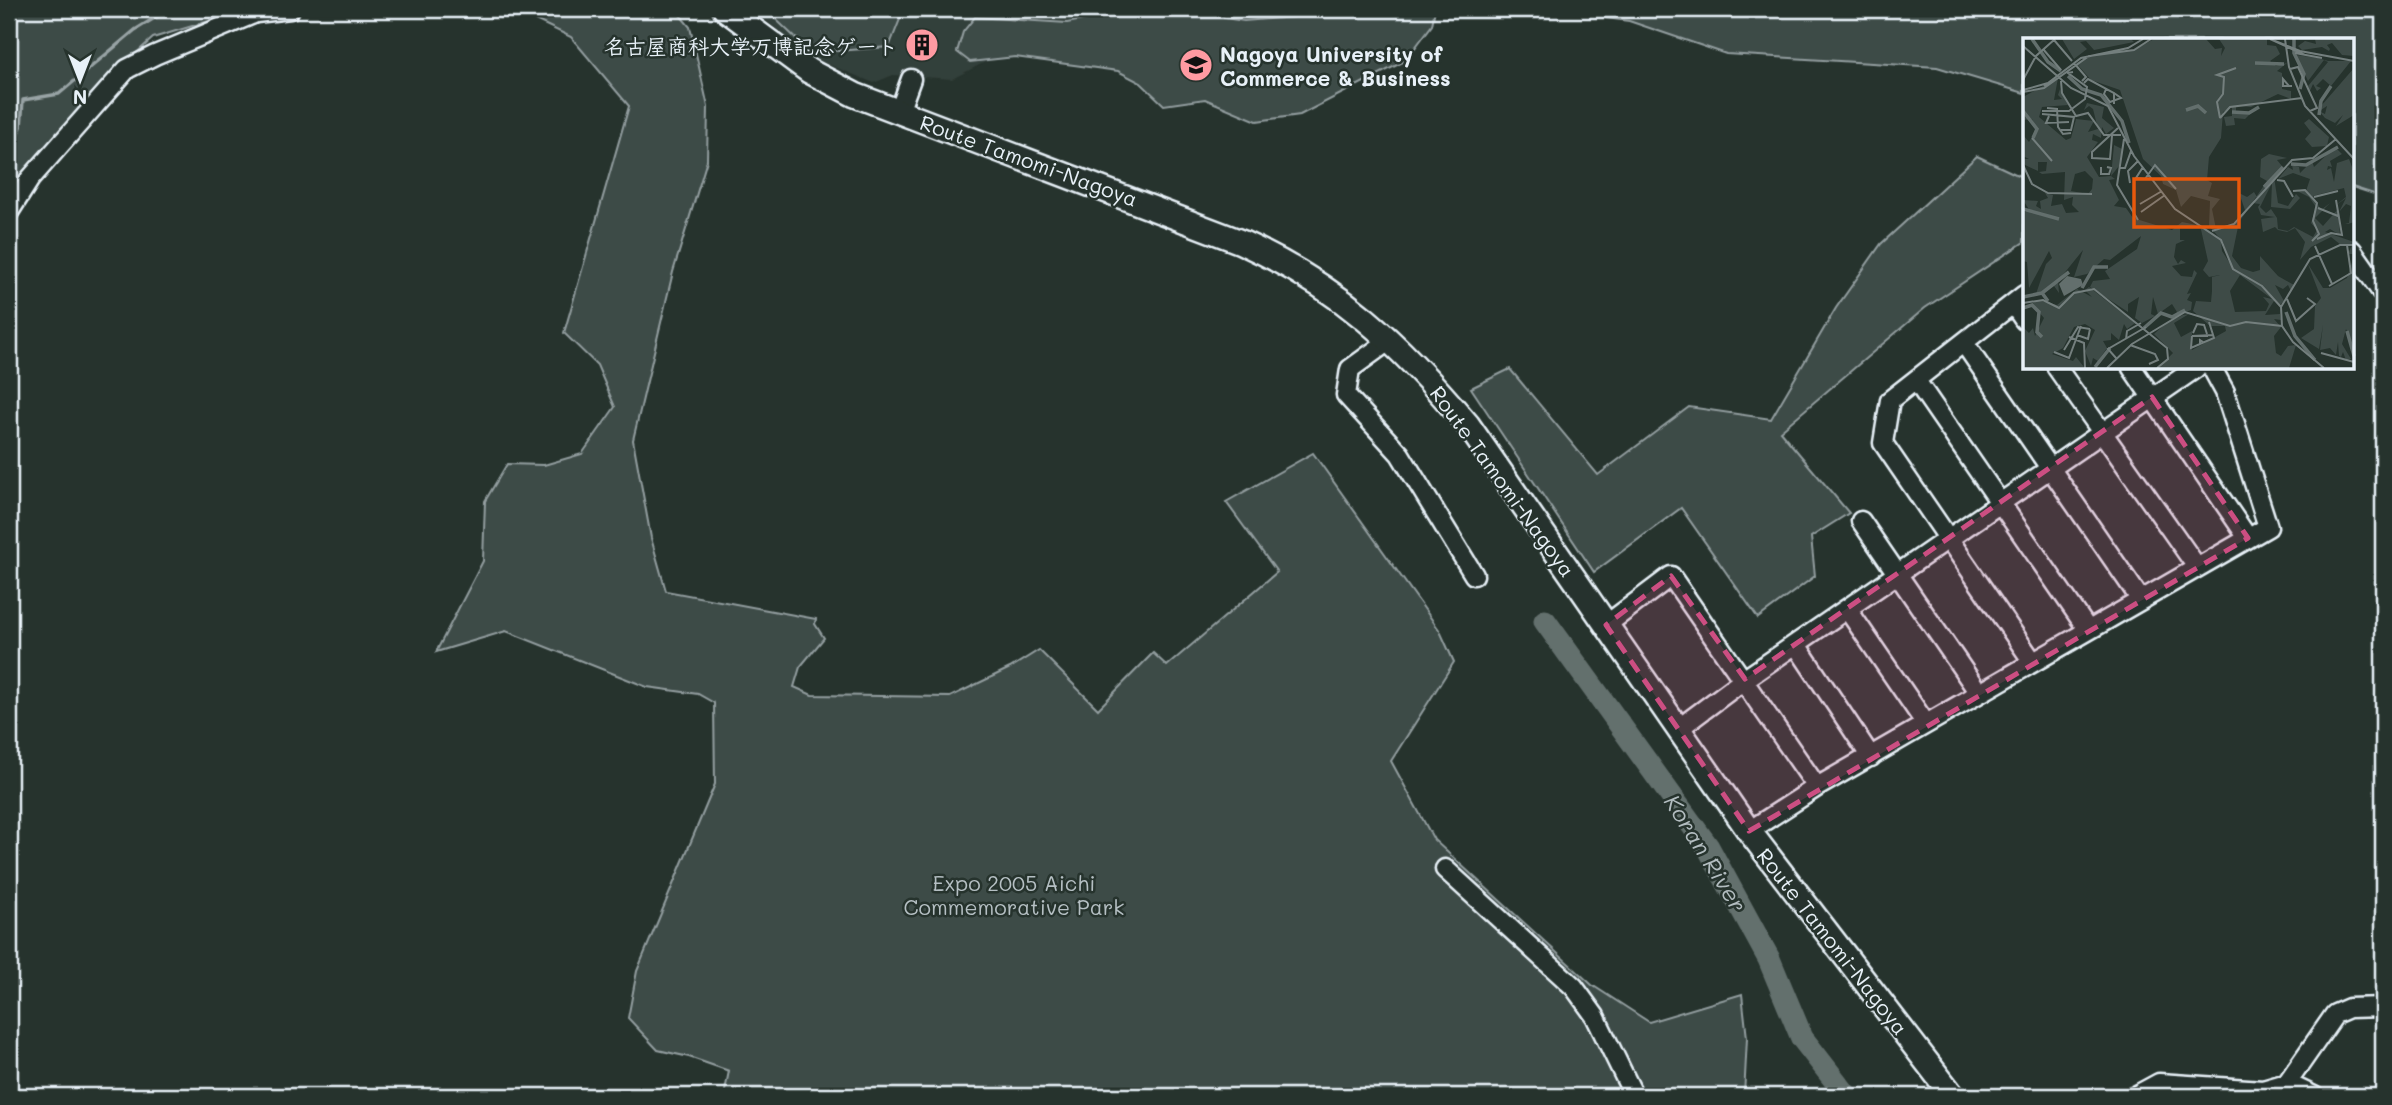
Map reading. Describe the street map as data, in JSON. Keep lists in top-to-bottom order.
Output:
{
  "streets": {
    "main road": ["Route Tamomi-Nagoya"]
  },
  "water": ["Koran River"],
  "parks": ["Expo 2005 Aichi Commemorative Park"],
  "places": {
    "building": ["名古屋商科大学万博記念ゲート"],
    "school or university": ["Nagoya University of Commerce & Business"]
  },
  "north": "bottom"
}
